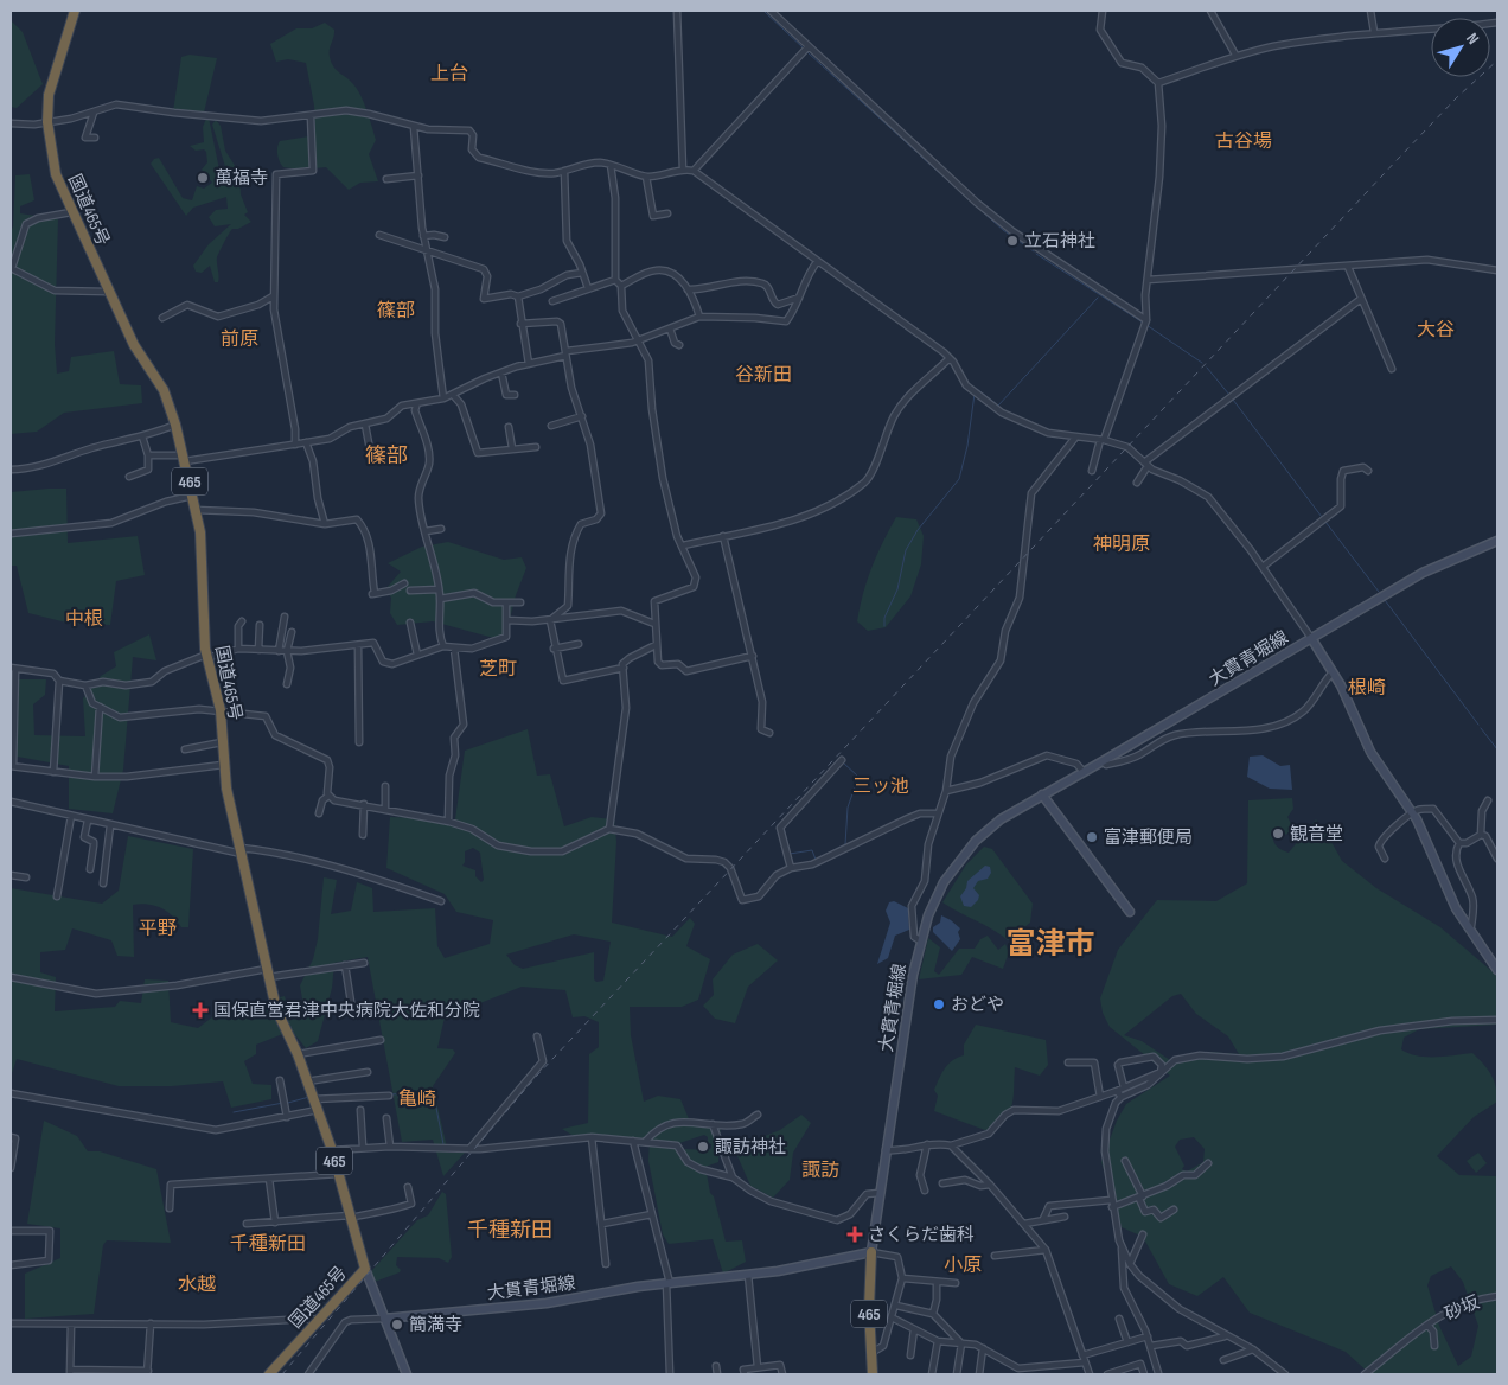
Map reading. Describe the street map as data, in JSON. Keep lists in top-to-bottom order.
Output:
{
  "streets": {
    "highway": ["国道465号", "465"],
    "main road": ["大貫青堀線"],
    "street": ["砂坂"]
  },
  "crossings": [
    ["465", "大貫青堀線"]
  ],
  "districts": [
    "上台",
    "古谷場",
    "篠部",
    "大谷",
    "前原",
    "谷新田",
    "篠部",
    "神明原",
    "中根",
    "芝町",
    "根崎",
    "三ッ池",
    "平野",
    "富津市",
    "亀崎",
    "諏訪",
    "千種新田",
    "千種新田",
    "小原",
    "水越"
  ],
  "places": {
    "other": [
      "萬福寺",
      "立石神社",
      "観音堂",
      "富津郵便局",
      "おどや",
      "諏訪神社",
      "簡満寺"
    ],
    "health": ["国保直営君津中央病院大佐和分院", "さくらだ歯科"]
  },
  "north": "top right"
}
